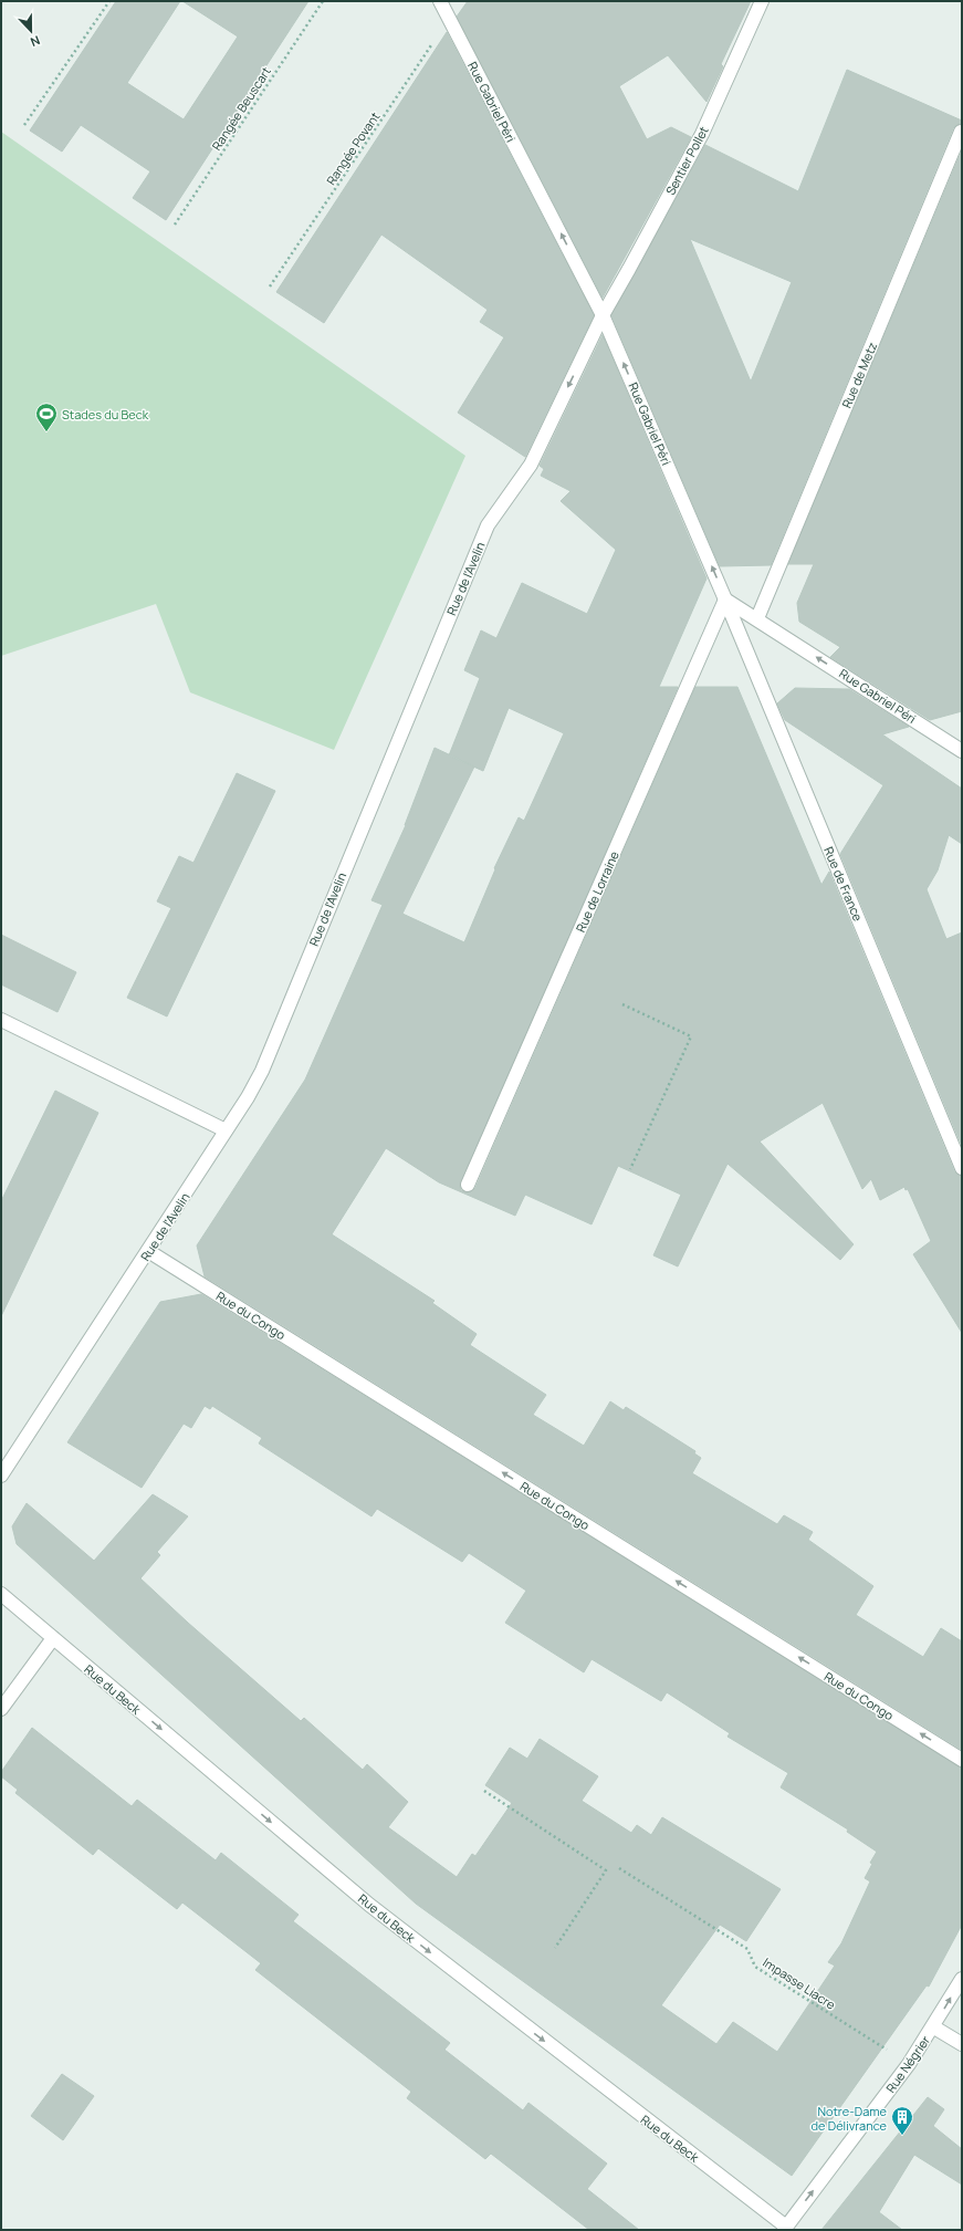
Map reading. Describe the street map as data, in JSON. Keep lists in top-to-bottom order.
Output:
{
  "streets": {
    "street": [
      "Rue Gabriel Péri",
      "Sentier Pollet",
      "Rue de Metz",
      "Rue de l'Avelin",
      "Rue de France",
      "Rue de Lorraine",
      "Rue du Congo",
      "Rue du Beck",
      "Rue Négrier"
    ],
    "path": ["Rangée Beuscart", "Rangée Povant", "Impasse Liacre"]
  },
  "crossings": [
    ["Rue Gabriel Péri", "Rangée Povant"],
    ["Rue Gabriel Péri", "Sentier Pollet"],
    ["Rue Gabriel Péri", "Rue de Metz"],
    ["Rue Gabriel Péri", "Rue de l'Avelin"],
    ["Rue Gabriel Péri", "Rue de France"],
    ["Rue Gabriel Péri", "Rue de Lorraine"],
    ["Sentier Pollet", "Rue de l'Avelin"],
    ["Rue de l'Avelin", "Rue du Congo"],
    ["Rue de France", "Rue de Lorraine"],
    ["Rue du Beck", "Rue Négrier"],
    ["Impasse Liacre", "Rue Négrier"]
  ],
  "one_way": [
    "Rue Gabriel Péri",
    "Rue de l'Avelin",
    "Rue du Congo",
    "Rue du Beck",
    "Rue Négrier"
  ],
  "places": {
    "sports": ["Stades du Beck"],
    "building": ["Notre-Dame de Délivrance"]
  },
  "north": "bottom"
}
